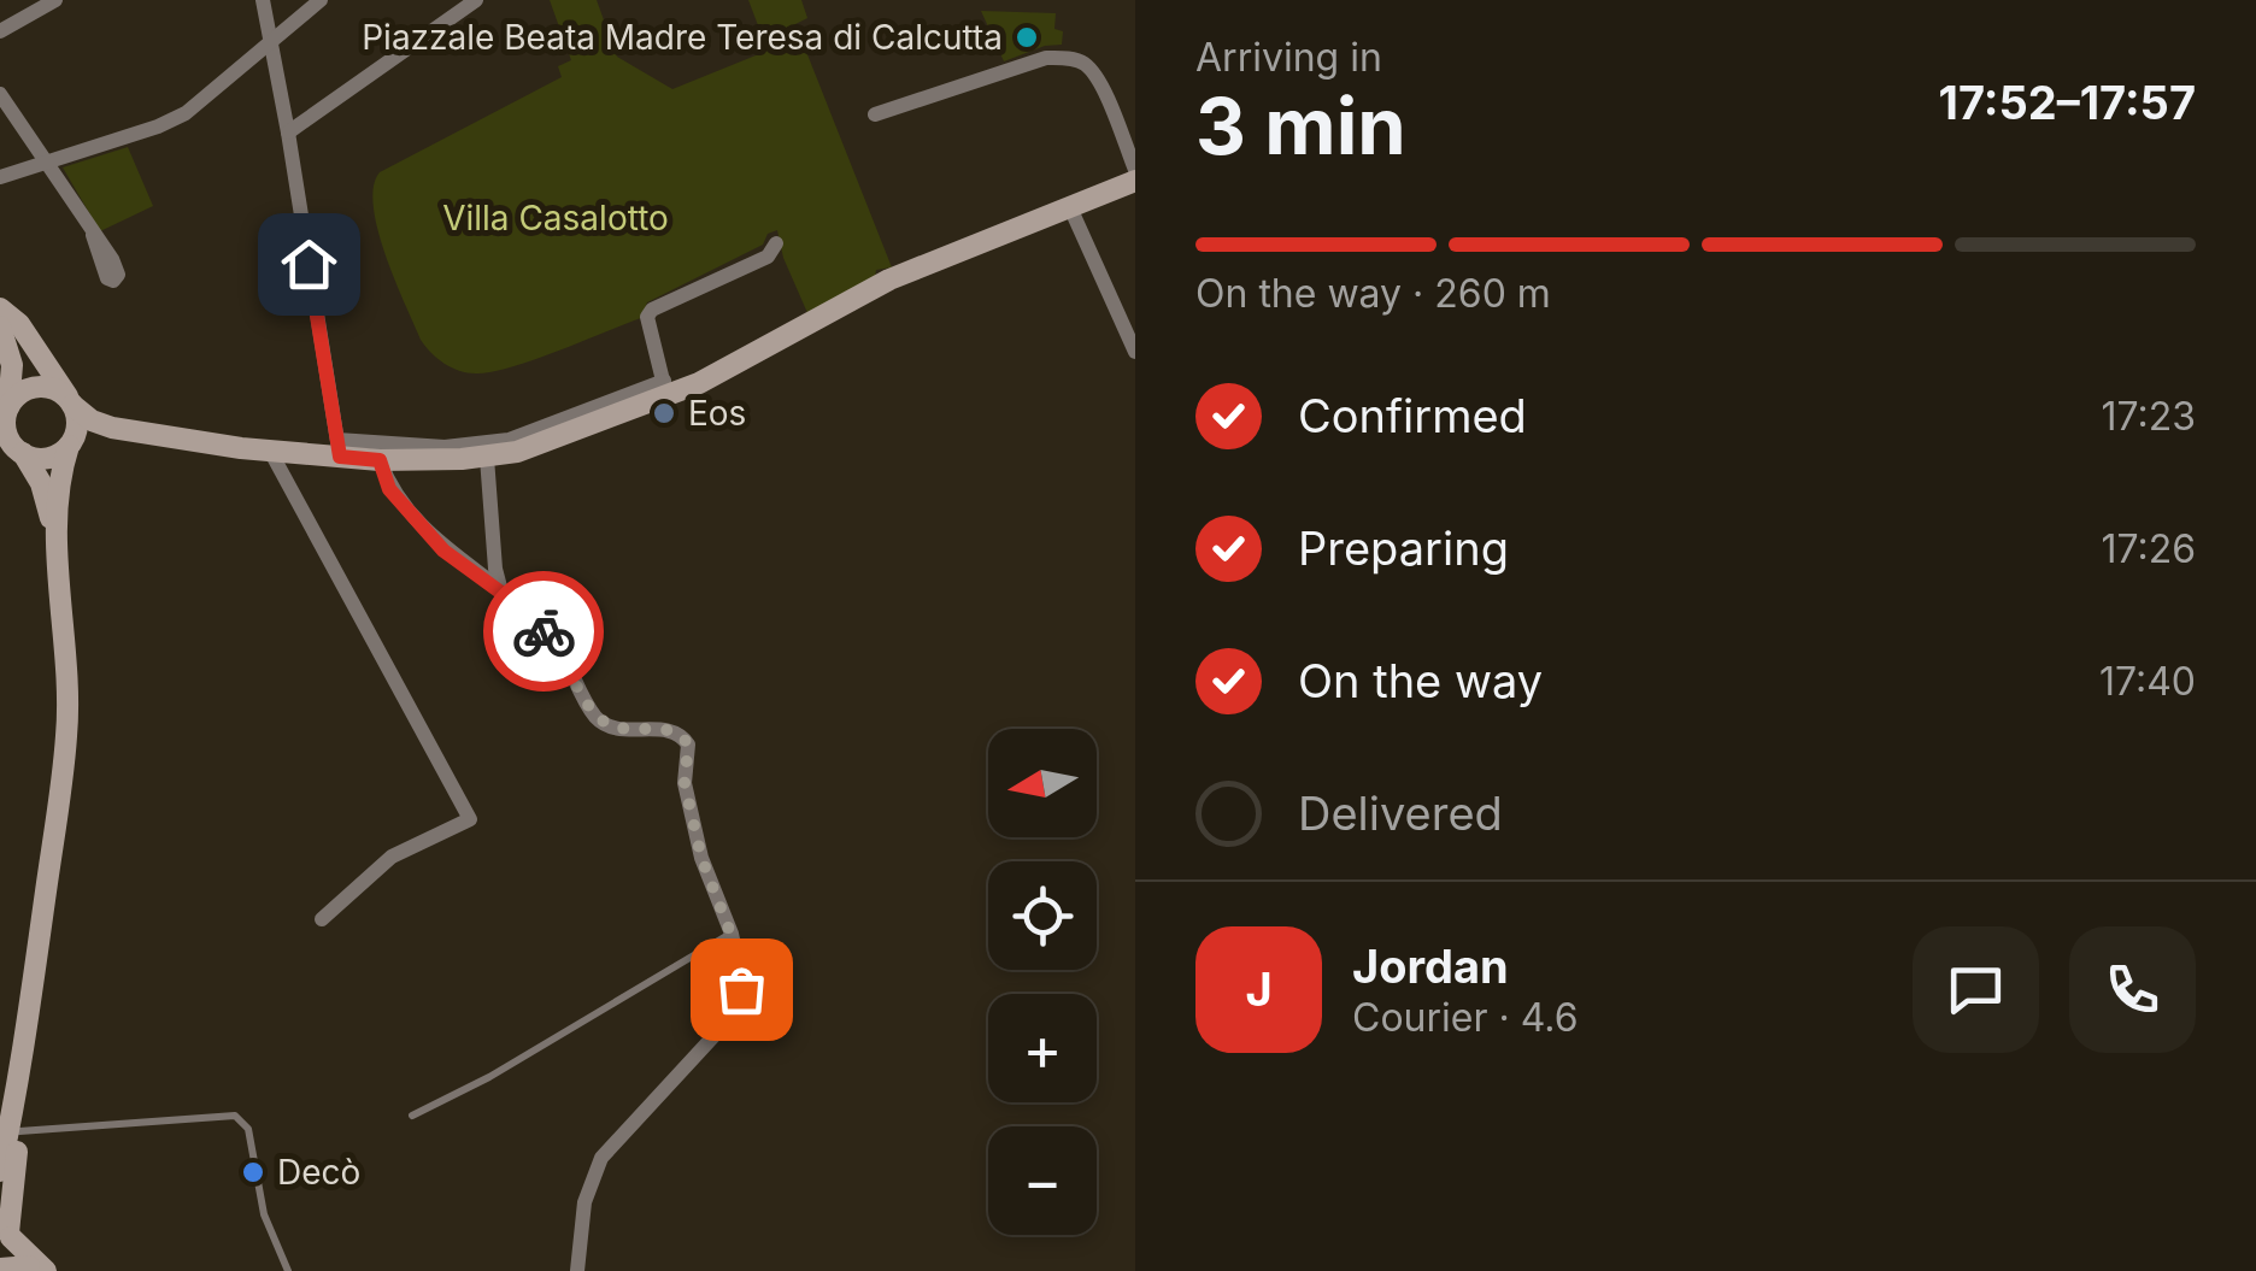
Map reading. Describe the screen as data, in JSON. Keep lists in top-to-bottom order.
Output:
{
  "parks": ["Villa Casalotto"],
  "places": ["Piazzale Beata Madre Teresa di Calcutta", "Eos", "Decò"],
  "north": "left",
  "page": {
    "heading": ["3 min", "Arriving in", "17:52–17:57"],
    "panel": ["Jordan", "Courier · 4.6"],
    "bar": "On the way · 260 m",
    "list": [
      ["Confirmed", "17:23"],
      ["Preparing", "17:26"],
      ["On the way", "17:40"],
      "Delivered"
    ],
    "map_buttons": ["+", "−"],
    "round": "J"
  }
}
